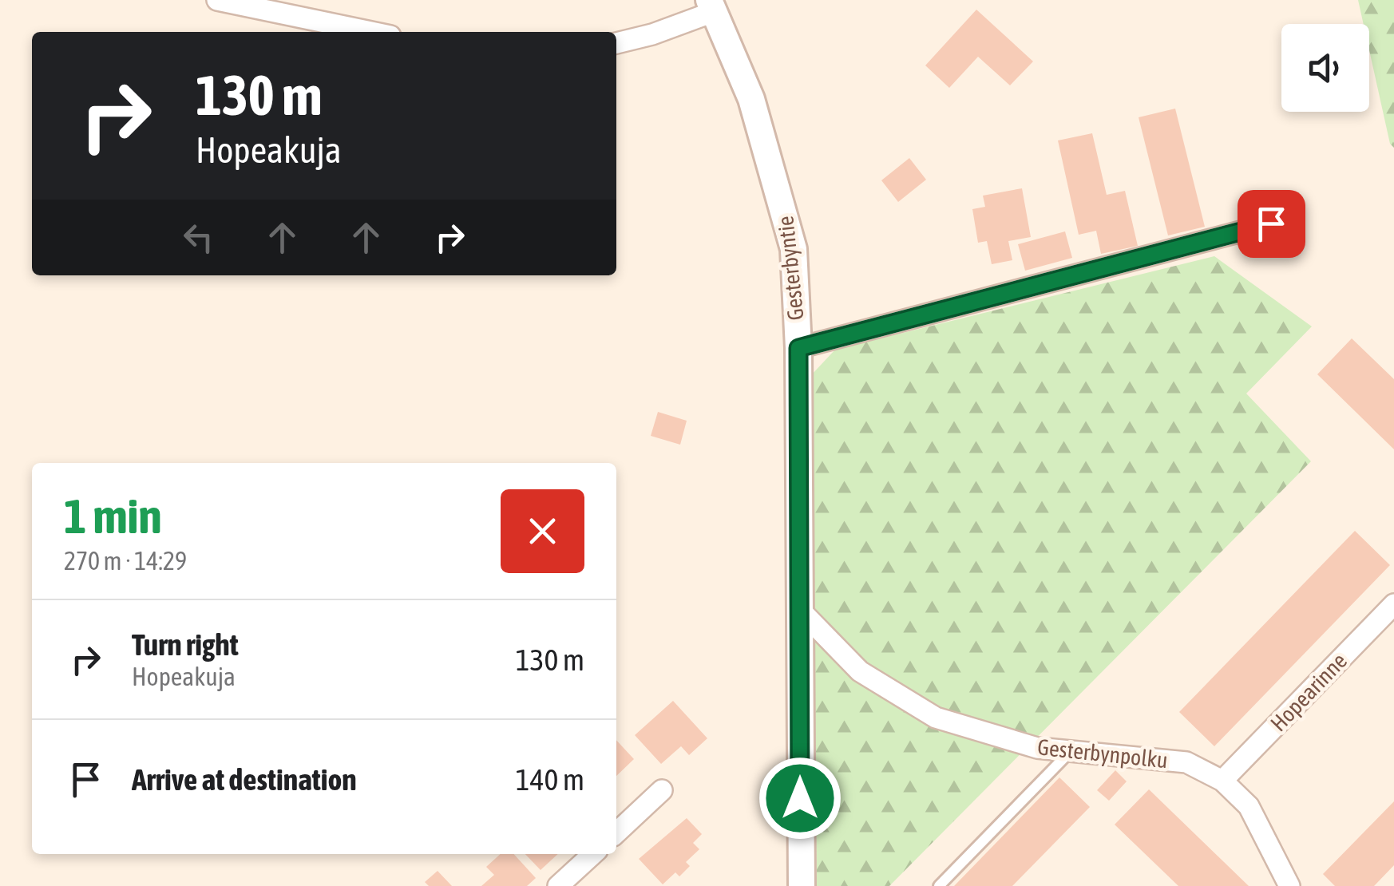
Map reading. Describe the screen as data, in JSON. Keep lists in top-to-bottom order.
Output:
{
  "streets": {
    "street": ["Gesterbyntie", "Hopearinne", "Gesterbynpolku"]
  },
  "crossings": [
    ["Gesterbyntie", "Gesterbynpolku"],
    ["Hopearinne", "Gesterbynpolku"]
  ],
  "page": {
    "turn": ["130 m", "Hopeakuja"],
    "heading": ["1 min", "270 m · 14:29"],
    "list": [
      {
        "name": "Turn right",
        "note": "Hopeakuja",
        "value": "130 m"
      },
      {
        "name": "Arrive at destination",
        "value": "140 m"
      }
    ]
  }
}
